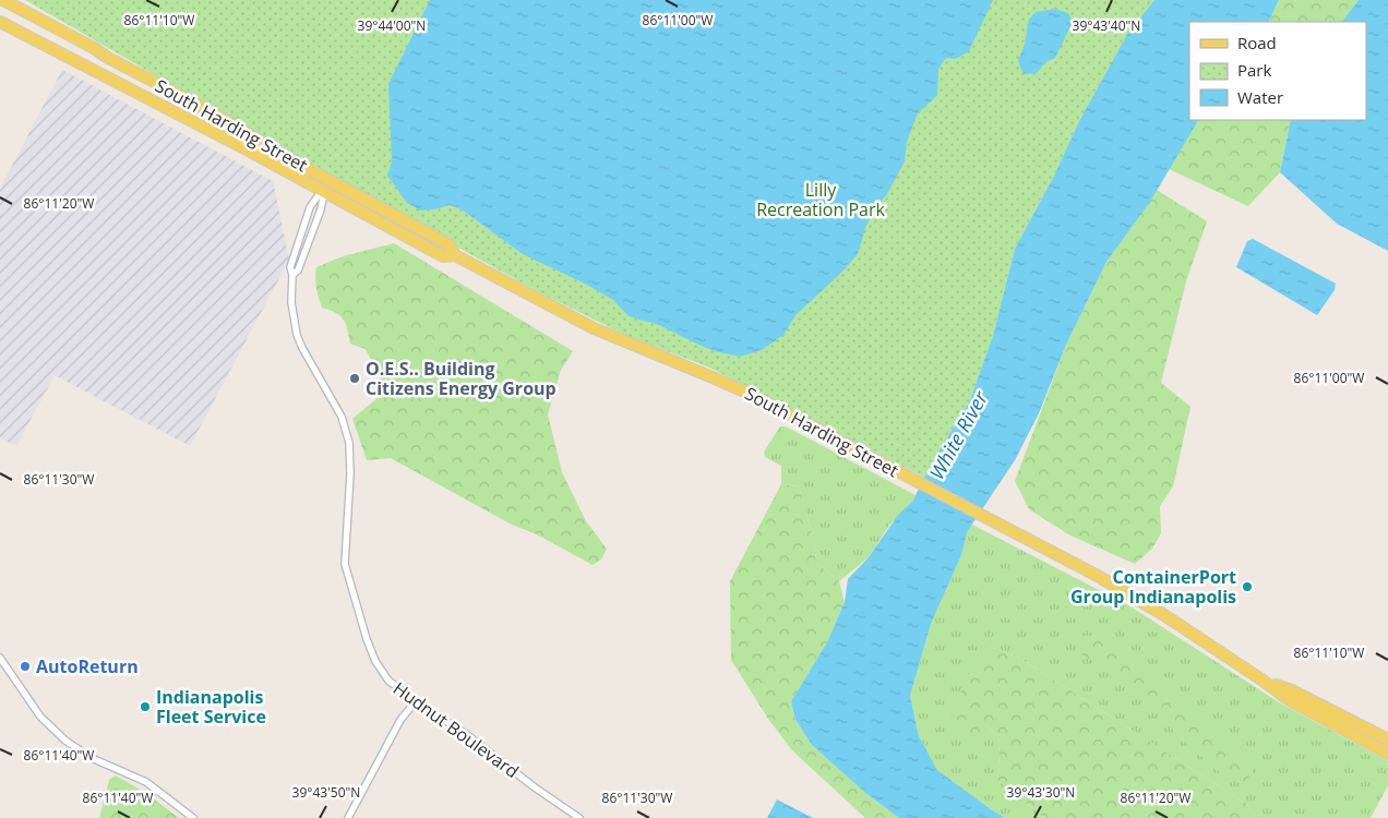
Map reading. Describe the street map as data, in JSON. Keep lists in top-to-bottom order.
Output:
{
  "streets": {
    "main road": ["South Harding Street"],
    "street": ["Hudnut Boulevard"]
  },
  "crossings": [
    ["South Harding Street", "Hudnut Boulevard"]
  ],
  "water": ["White River"],
  "parks": ["Lilly Recreation Park"],
  "places": [
    "O.E.S.. Building Citizens Energy Group",
    "ContainerPort Group Indianapolis",
    "AutoReturn",
    "Indianapolis Fleet Service"
  ],
  "legend": ["Road", "Park", "Water"],
  "coordinates": [
    "86°11'10\"W",
    "86°11'00\"W",
    "39°44'00\"N",
    "39°43'40\"N",
    "86°11'20\"W",
    "86°11'30\"W",
    "86°11'40\"W",
    "39°43'50\"N",
    "39°43'30\"N"
  ]
}
